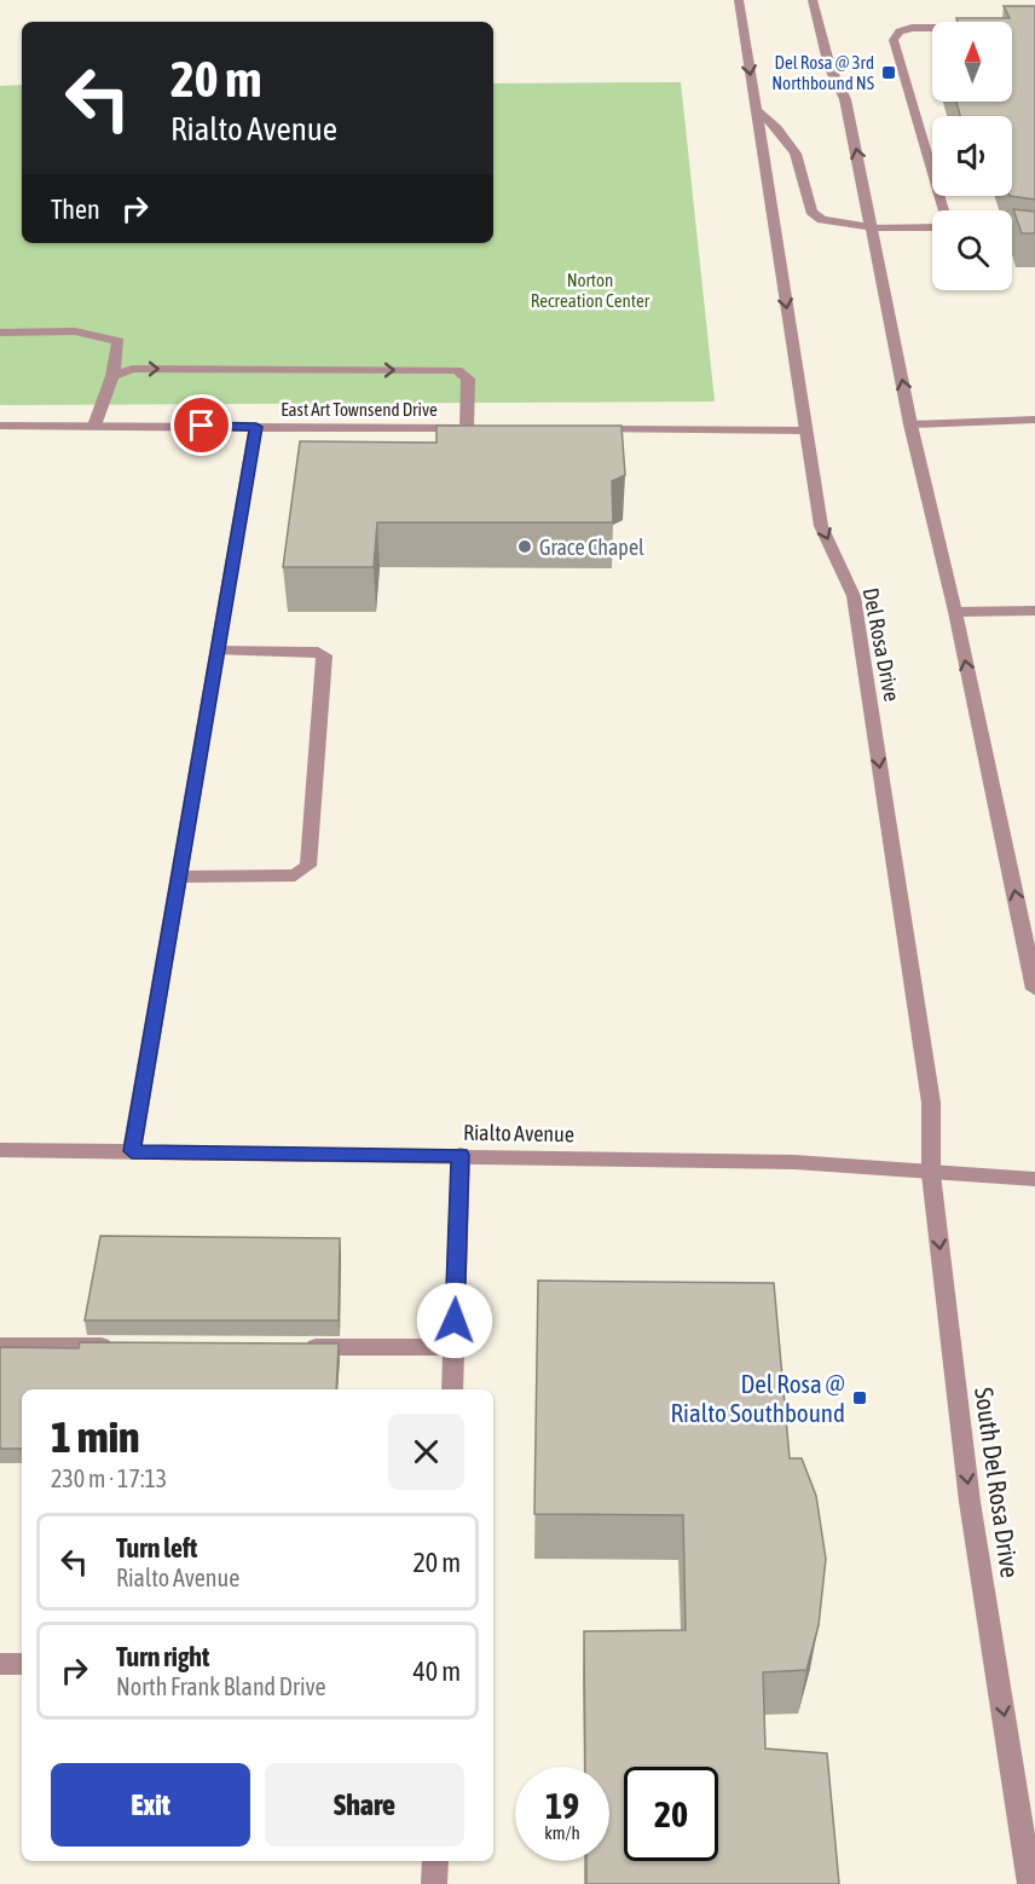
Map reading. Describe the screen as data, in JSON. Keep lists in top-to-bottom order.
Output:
{
  "streets": {
    "street": [
      "East Art Townsend Drive",
      "Del Rosa Drive",
      "Rialto Avenue",
      "South Del Rosa Drive"
    ]
  },
  "crossings": [
    ["Del Rosa Drive", "Rialto Avenue"],
    ["Del Rosa Drive", "South Del Rosa Drive"],
    ["Rialto Avenue", "South Del Rosa Drive"]
  ],
  "one_way": ["South Del Rosa Drive"],
  "parks": ["Norton Recreation Center"],
  "places": {
    "transit": ["Del Rosa @ 3rd Northbound NS", "Del Rosa @ Rialto Southbound"],
    "other": ["Grace Chapel"]
  },
  "north": "top",
  "page": {
    "turn": ["20 m", "Rialto Avenue"],
    "then": "Then",
    "heading": ["1 min", "230 m · 17:13"],
    "list": [
      {
        "name": "Turn left",
        "note": "Rialto Avenue",
        "value": "20 m"
      },
      {
        "name": "Turn right",
        "note": "North Frank Bland Drive",
        "value": "40 m"
      }
    ],
    "buttons": ["Exit", "Share"],
    "speed": "19 km/h",
    "limit": "20"
  }
}
